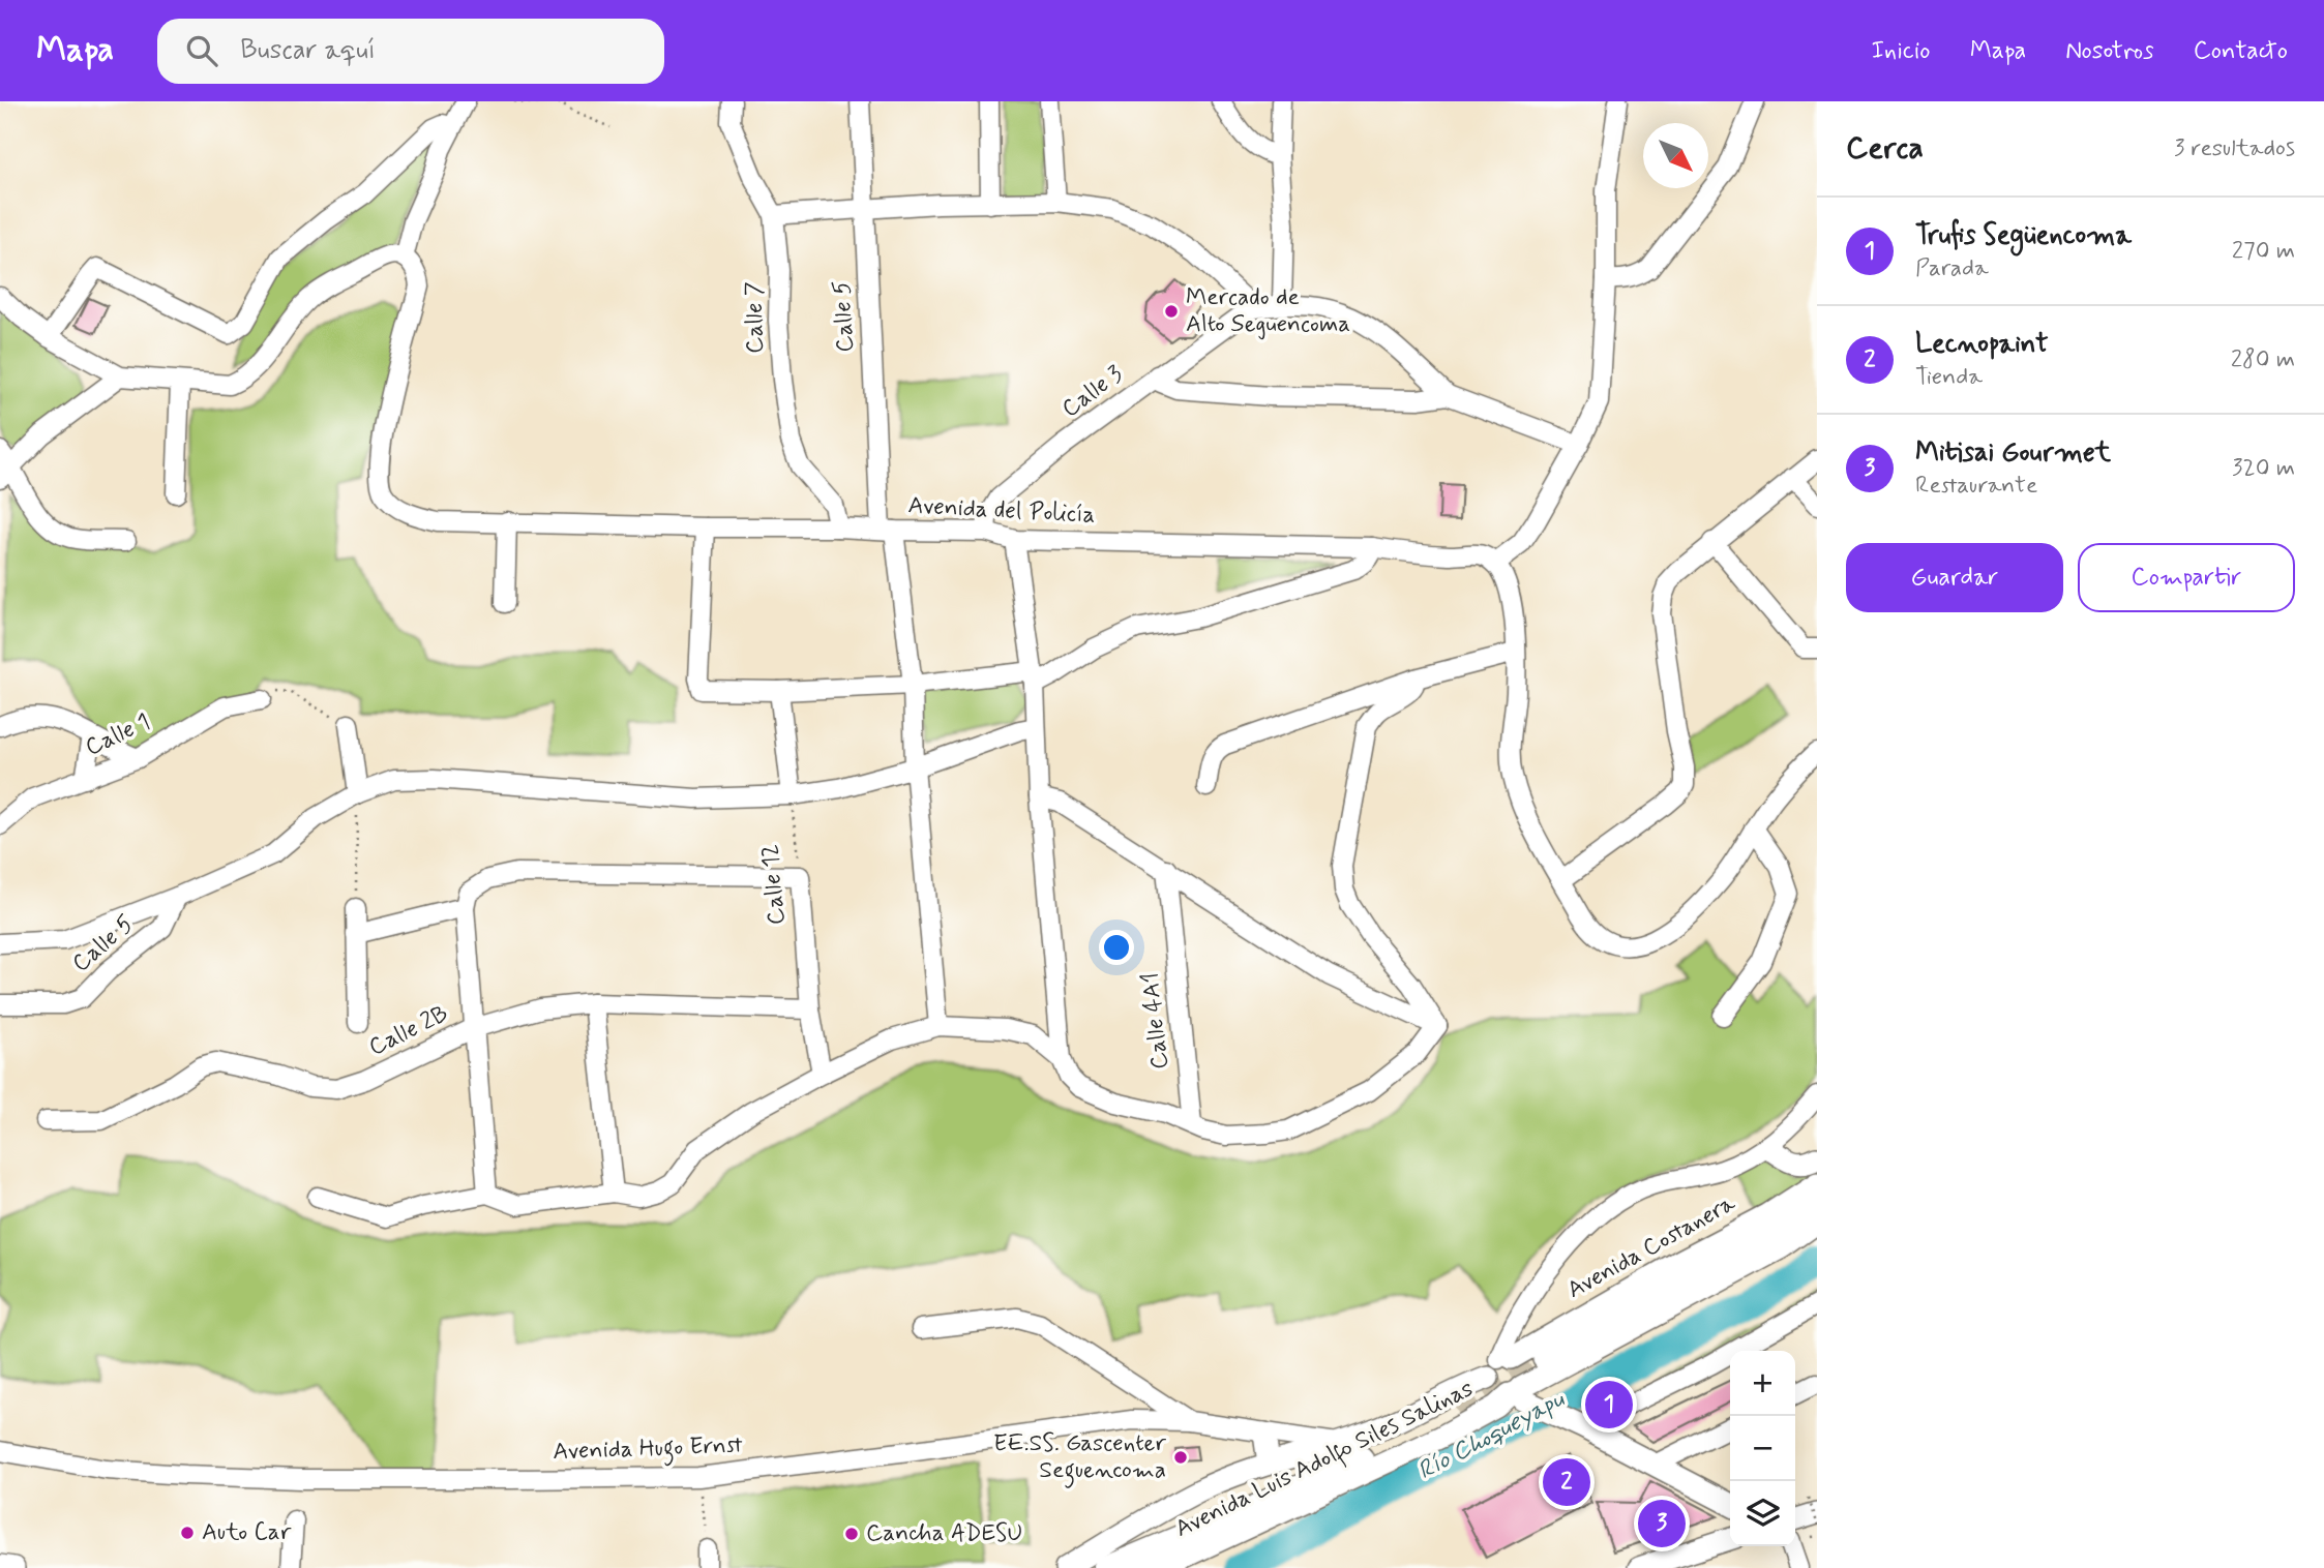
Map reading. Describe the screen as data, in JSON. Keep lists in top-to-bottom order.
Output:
{
  "streets": {
    "main road": ["Avenida Costanera", "Avenida Luis Adolfo Siles Salinas"],
    "street": [
      "Calle 5",
      "Calle 7",
      "Calle 3",
      "Avenida del Policía",
      "Calle 1",
      "Calle 12",
      "Calle 4A1",
      "Calle 2B",
      "Avenida Hugo Ernst"
    ]
  },
  "crossings": [
    ["Calle 5", "Avenida del Policía"],
    ["Calle 7", "Avenida del Policía"],
    ["Calle 3", "Avenida del Policía"],
    ["Calle 12", "Calle 2B"],
    ["Avenida Costanera", "Avenida Luis Adolfo Siles Salinas"],
    ["Avenida Hugo Ernst", "Avenida Luis Adolfo Siles Salinas"]
  ],
  "water": ["Río Choqueyapu"],
  "places": [
    "Mercado de Alto Seguencoma",
    "EE.SS. Gascenter Seguencoma",
    "Auto Car",
    "Cancha ADESU"
  ],
  "north": "bottom right",
  "page": {
    "header": "Mapa",
    "search": "Buscar aquí",
    "nav": [
      "Inicio",
      "Mapa",
      "Nosotros",
      "Contacto"
    ],
    "heading": ["Cerca", "3 resultados"],
    "list": [
      {
        "mark": "1",
        "name": "Trufis Següencoma",
        "note": "Parada",
        "value": "270 m"
      },
      {
        "mark": "2",
        "name": "Lecnopaint",
        "note": "Tienda",
        "value": "280 m"
      },
      {
        "mark": "3",
        "name": "Mitisai Gourmet",
        "note": "Restaurante",
        "value": "320 m"
      }
    ],
    "buttons": ["Guardar", "Compartir"],
    "map_buttons": ["+", "−"],
    "pins": ["1", "2", "3"]
  }
}
